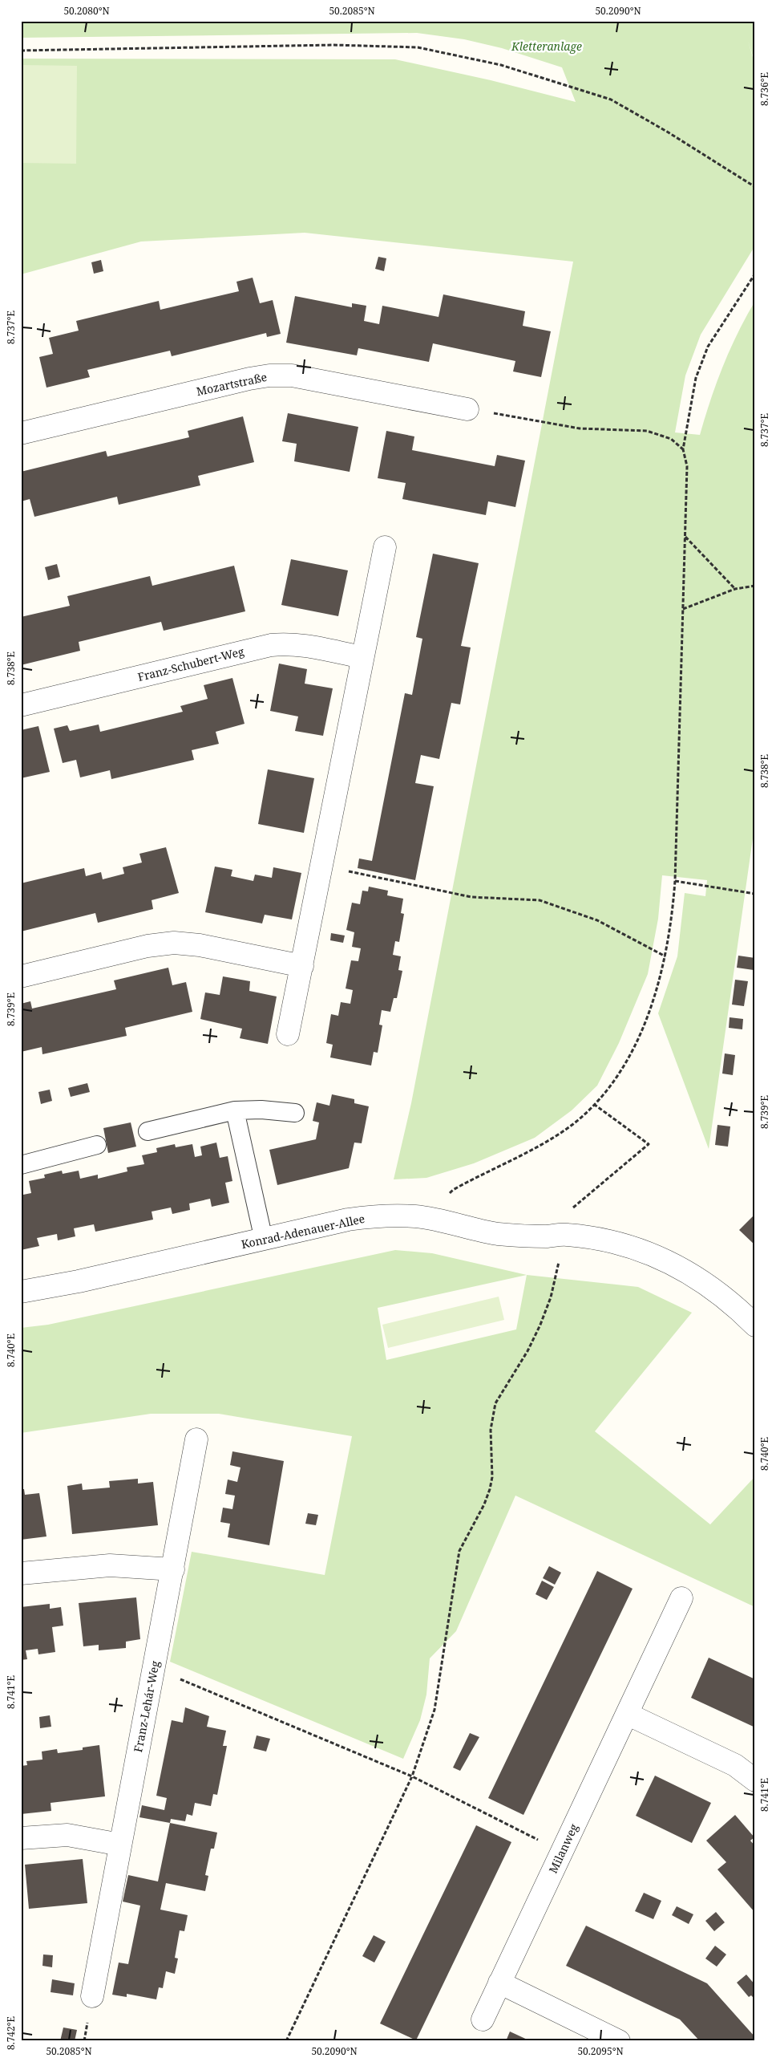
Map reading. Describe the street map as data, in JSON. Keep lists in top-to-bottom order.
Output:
{
  "streets": {
    "street": [
      "Mozartstraße",
      "Franz-Schubert-Weg",
      "Konrad-Adenauer-Allee",
      "Franz-Lehár-Weg",
      "Milanweg"
    ]
  },
  "parks": ["Kletteranlage"],
  "coordinates": [
    "50.2080°N",
    "50.2085°N",
    "50.2090°N",
    "8.736°E",
    "8.737°E",
    "8.738°E",
    "8.739°E",
    "8.740°E",
    "8.741°E",
    "8.742°E",
    "50.2095°N"
  ]
}
